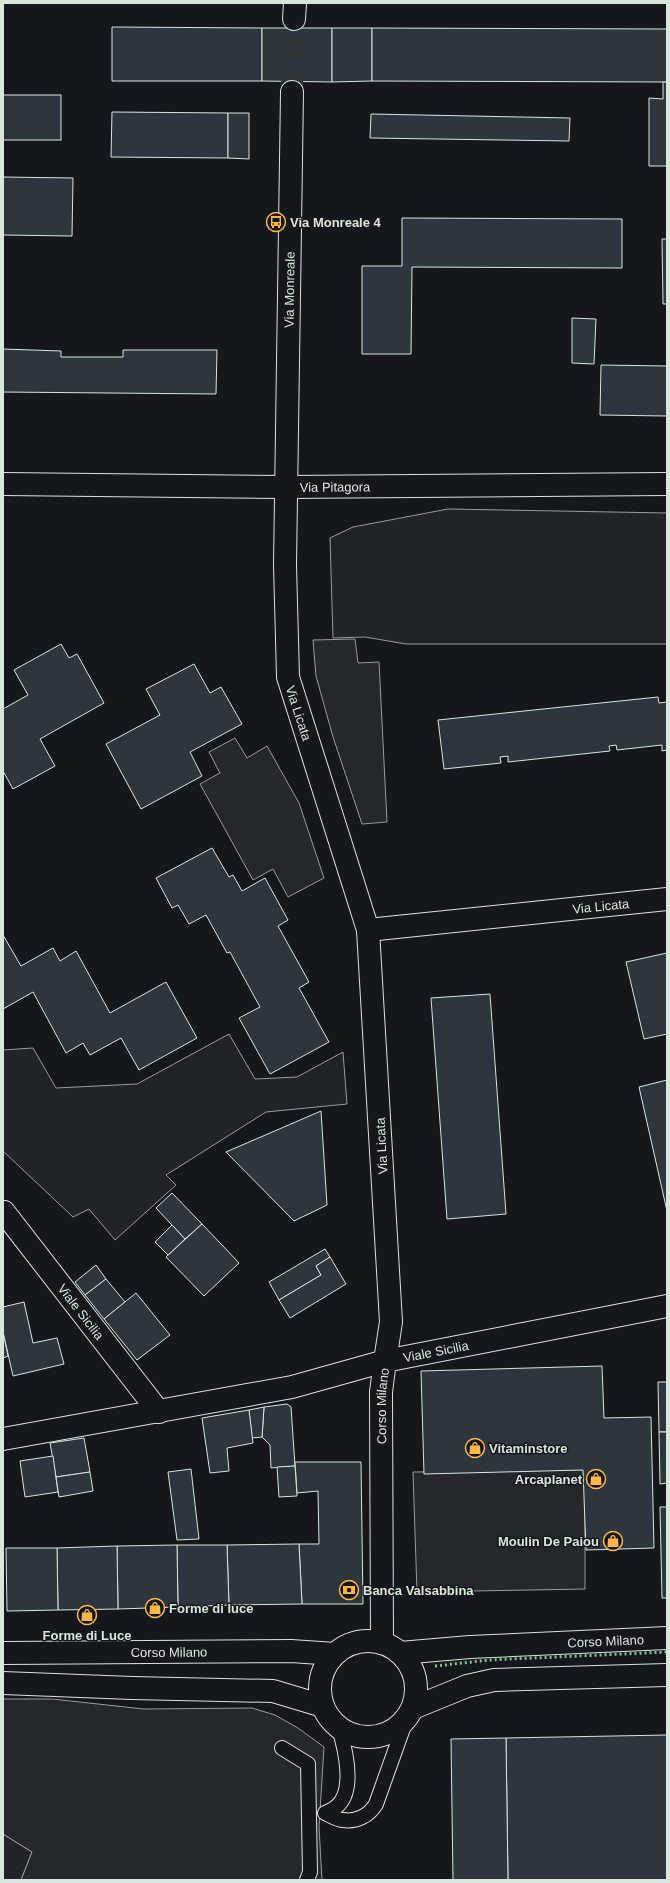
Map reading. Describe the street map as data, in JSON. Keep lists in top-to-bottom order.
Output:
{
  "streets": {
    "street": [
      "Via Monreale",
      "Via Pitagora",
      "Via Licata",
      "Viale Sicilia",
      "Corso Milano"
    ]
  },
  "crossings": [
    ["Via Monreale", "Via Pitagora"],
    ["Via Monreale", "Via Licata"],
    ["Via Pitagora", "Via Licata"],
    ["Via Licata", "Viale Sicilia"],
    ["Via Licata", "Corso Milano"],
    ["Viale Sicilia", "Corso Milano"]
  ],
  "places": {
    "bus stop": ["Via Monreale 4"],
    "shop": [
      "Vitaminstore",
      "Arcaplanet",
      "Moulin De Paiou",
      "Forme di luce",
      "Forme di Luce"
    ],
    "bank": ["Banca Valsabbina"]
  }
}
